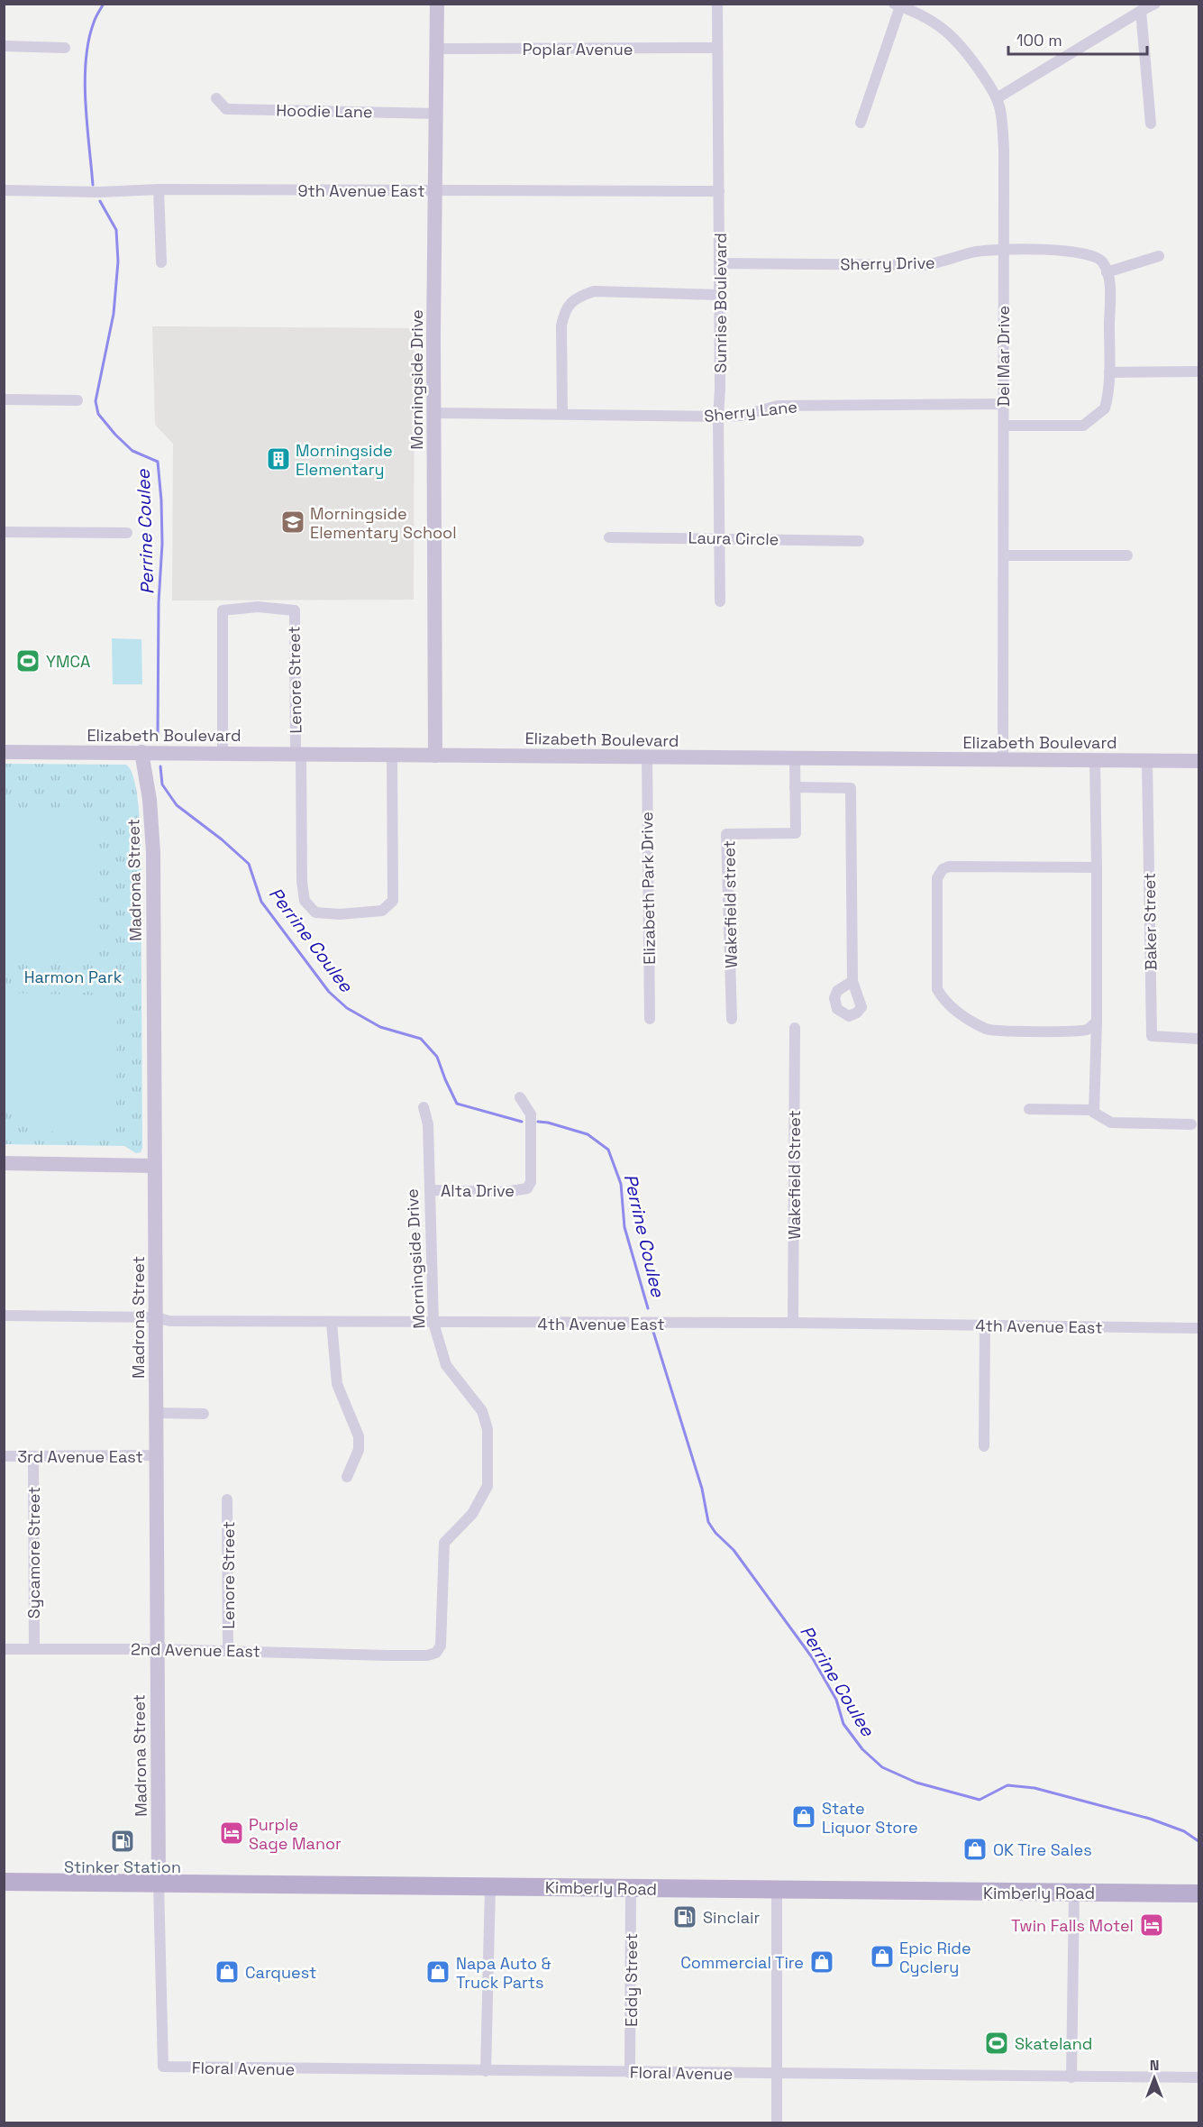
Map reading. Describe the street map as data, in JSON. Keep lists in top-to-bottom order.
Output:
{
  "streets": {
    "main road": ["Kimberly Road"],
    "street": [
      "Poplar Avenue",
      "Hoodie Lane",
      "9th Avenue East",
      "Sherry Drive",
      "Sunrise Boulevard",
      "Del Mar Drive",
      "Morningside Drive",
      "Sherry Lane",
      "Laura Circle",
      "Lenore Street",
      "Elizabeth Boulevard",
      "Madrona Street",
      "Elizabeth Park Drive",
      "Wakefield street",
      "Baker Street",
      "Wakefield Street",
      "Alta Drive",
      "4th Avenue East",
      "3rd Avenue East",
      "Sycamore Street",
      "2nd Avenue East",
      "Eddy Street",
      "Floral Avenue"
    ]
  },
  "crossings": [
    ["Poplar Avenue", "Sunrise Boulevard"],
    ["Poplar Avenue", "Morningside Drive"],
    ["Hoodie Lane", "Morningside Drive"],
    ["9th Avenue East", "Sunrise Boulevard"],
    ["9th Avenue East", "Morningside Drive"],
    ["Sherry Drive", "Sunrise Boulevard"],
    ["Sherry Drive", "Del Mar Drive"],
    ["Sunrise Boulevard", "Sherry Lane"],
    ["Sunrise Boulevard", "Laura Circle"],
    ["Del Mar Drive", "Sherry Lane"],
    ["Del Mar Drive", "Elizabeth Boulevard"],
    ["Morningside Drive", "Sherry Lane"],
    ["Morningside Drive", "Elizabeth Boulevard"],
    ["Morningside Drive", "Alta Drive"],
    ["Morningside Drive", "4th Avenue East"],
    ["Morningside Drive", "2nd Avenue East"],
    ["Lenore Street", "Elizabeth Boulevard"],
    ["Lenore Street", "2nd Avenue East"],
    ["Elizabeth Boulevard", "Madrona Street"],
    ["Elizabeth Boulevard", "Elizabeth Park Drive"],
    ["Elizabeth Boulevard", "Wakefield street"],
    ["Elizabeth Boulevard", "Baker Street"],
    ["Madrona Street", "4th Avenue East"],
    ["Madrona Street", "3rd Avenue East"],
    ["Madrona Street", "2nd Avenue East"],
    ["Madrona Street", "Kimberly Road"],
    ["Madrona Street", "Floral Avenue"],
    ["Wakefield Street", "4th Avenue East"],
    ["3rd Avenue East", "Sycamore Street"],
    ["Sycamore Street", "2nd Avenue East"],
    ["Kimberly Road", "Eddy Street"],
    ["Kimberly Road", "Floral Avenue"],
    ["Eddy Street", "Floral Avenue"]
  ],
  "water": ["Perrine Coulee"],
  "parks": ["Harmon Park"],
  "places": {
    "building": ["Morningside Elementary"],
    "school or university": ["Morningside Elementary School"],
    "sports": ["YMCA", "Skateland"],
    "shop": [
      "State Liquor Store",
      "OK Tire Sales",
      "Epic Ride Cyclery",
      "Commercial Tire",
      "Carquest",
      "Napa Auto & Truck Parts"
    ],
    "hotel": ["Purple Sage Manor", "Twin Falls Motel"],
    "fuel station": ["Stinker Station", "Sinclair"]
  },
  "scale_bar": "100 m",
  "north": "top"
}
